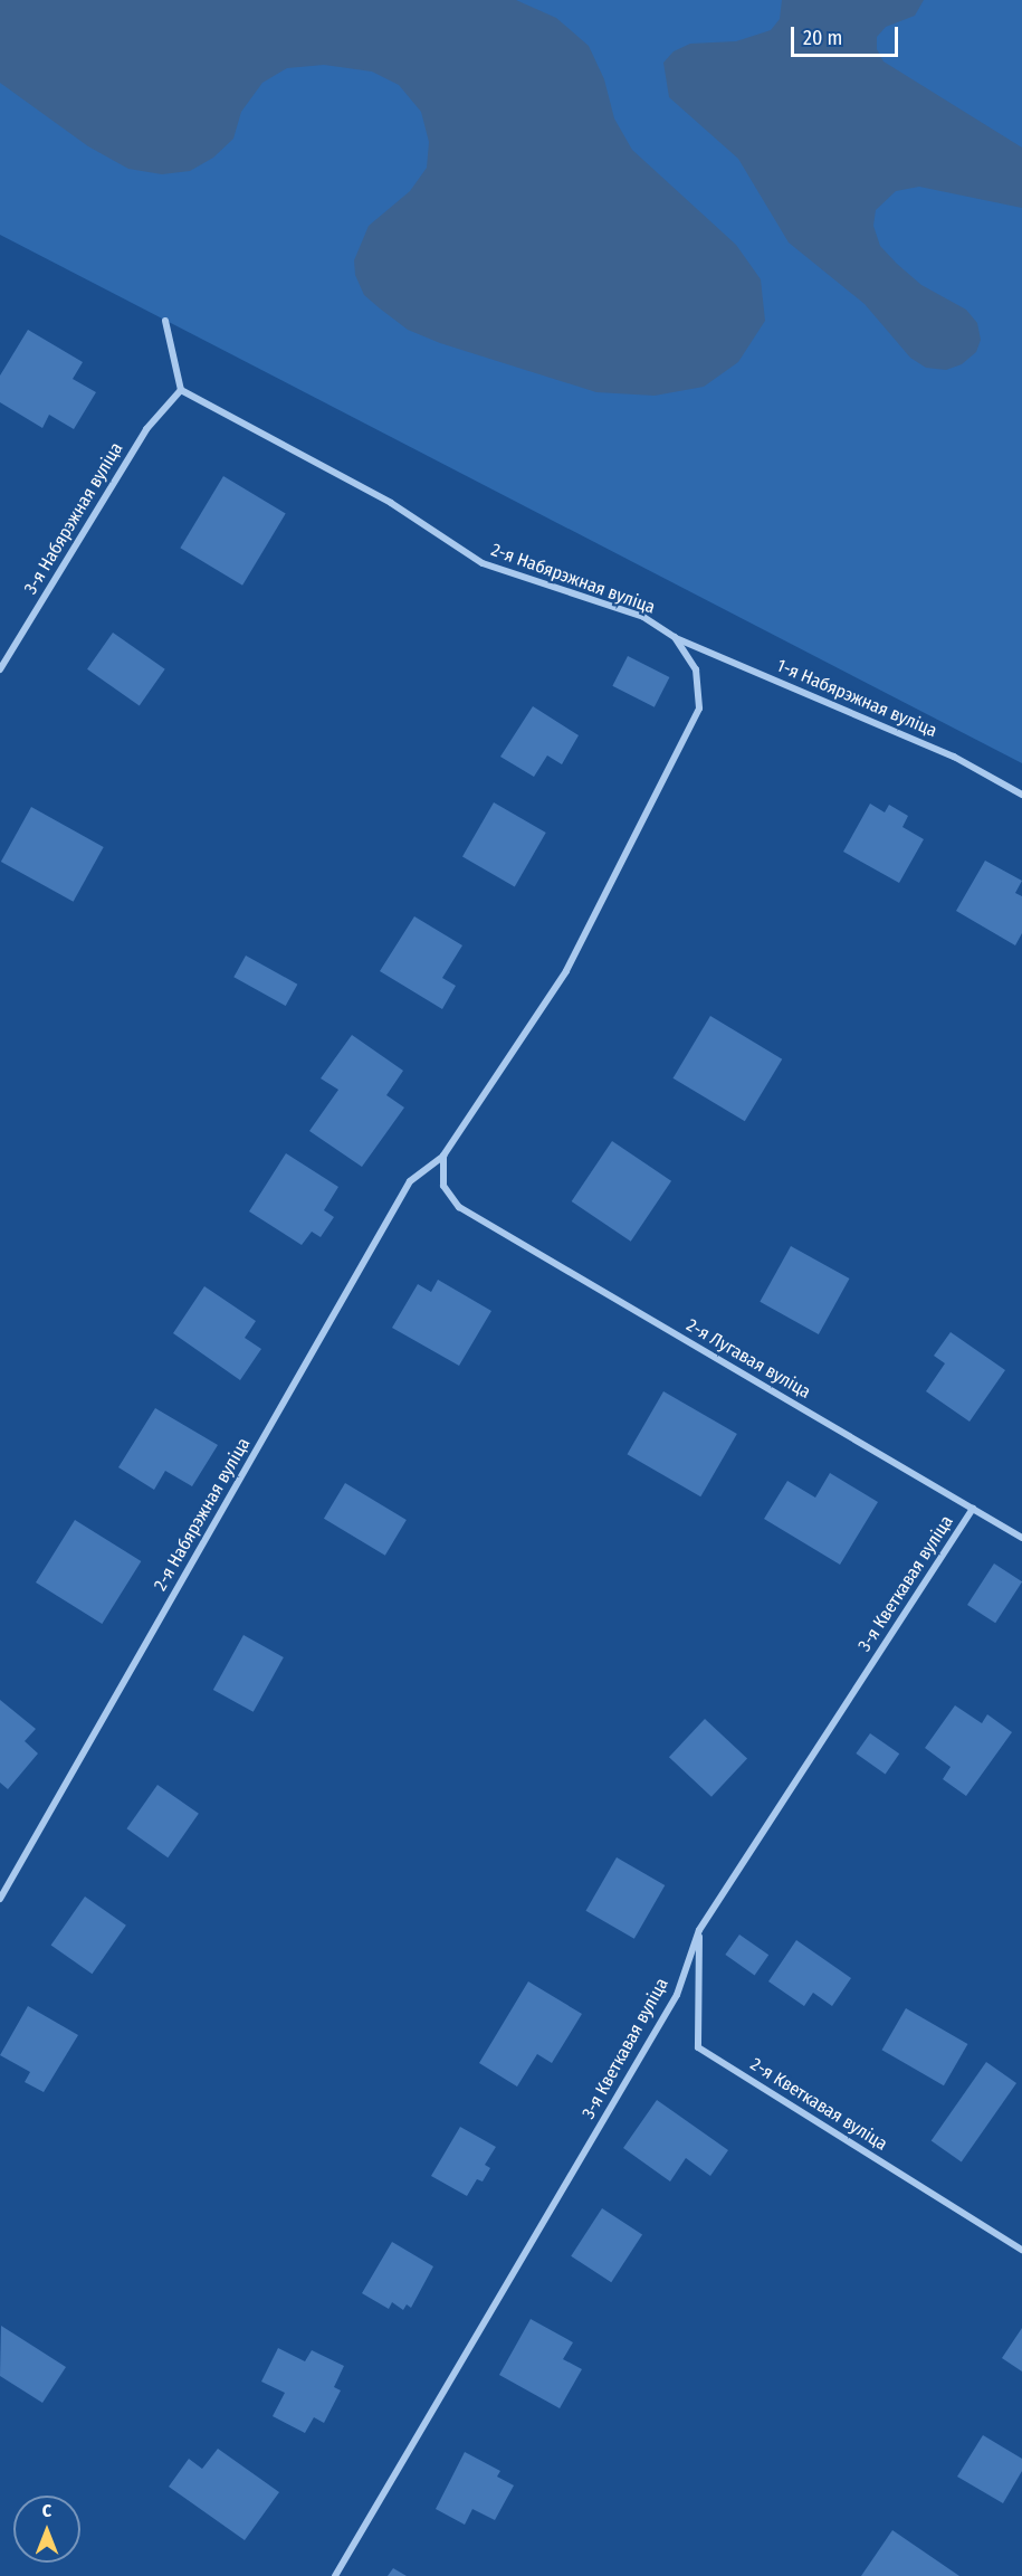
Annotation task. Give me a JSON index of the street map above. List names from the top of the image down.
{
  "streets": {
    "street": [
      "3-я Набярэжная вуліца",
      "2-я Набярэжная вуліца",
      "1-я Набярэжная вуліца",
      "2-я Лугавая вуліца",
      "3-я Кветкавая вуліца",
      "2-я Кветкавая вуліца"
    ]
  },
  "crossings": [
    ["3-я Набярэжная вуліца", "2-я Набярэжная вуліца"],
    ["2-я Набярэжная вуліца", "1-я Набярэжная вуліца"],
    ["2-я Набярэжная вуліца", "2-я Лугавая вуліца"],
    ["2-я Лугавая вуліца", "3-я Кветкавая вуліца"],
    ["3-я Кветкавая вуліца", "2-я Кветкавая вуліца"]
  ],
  "scale_bar": "20 m",
  "north": "top"
}
